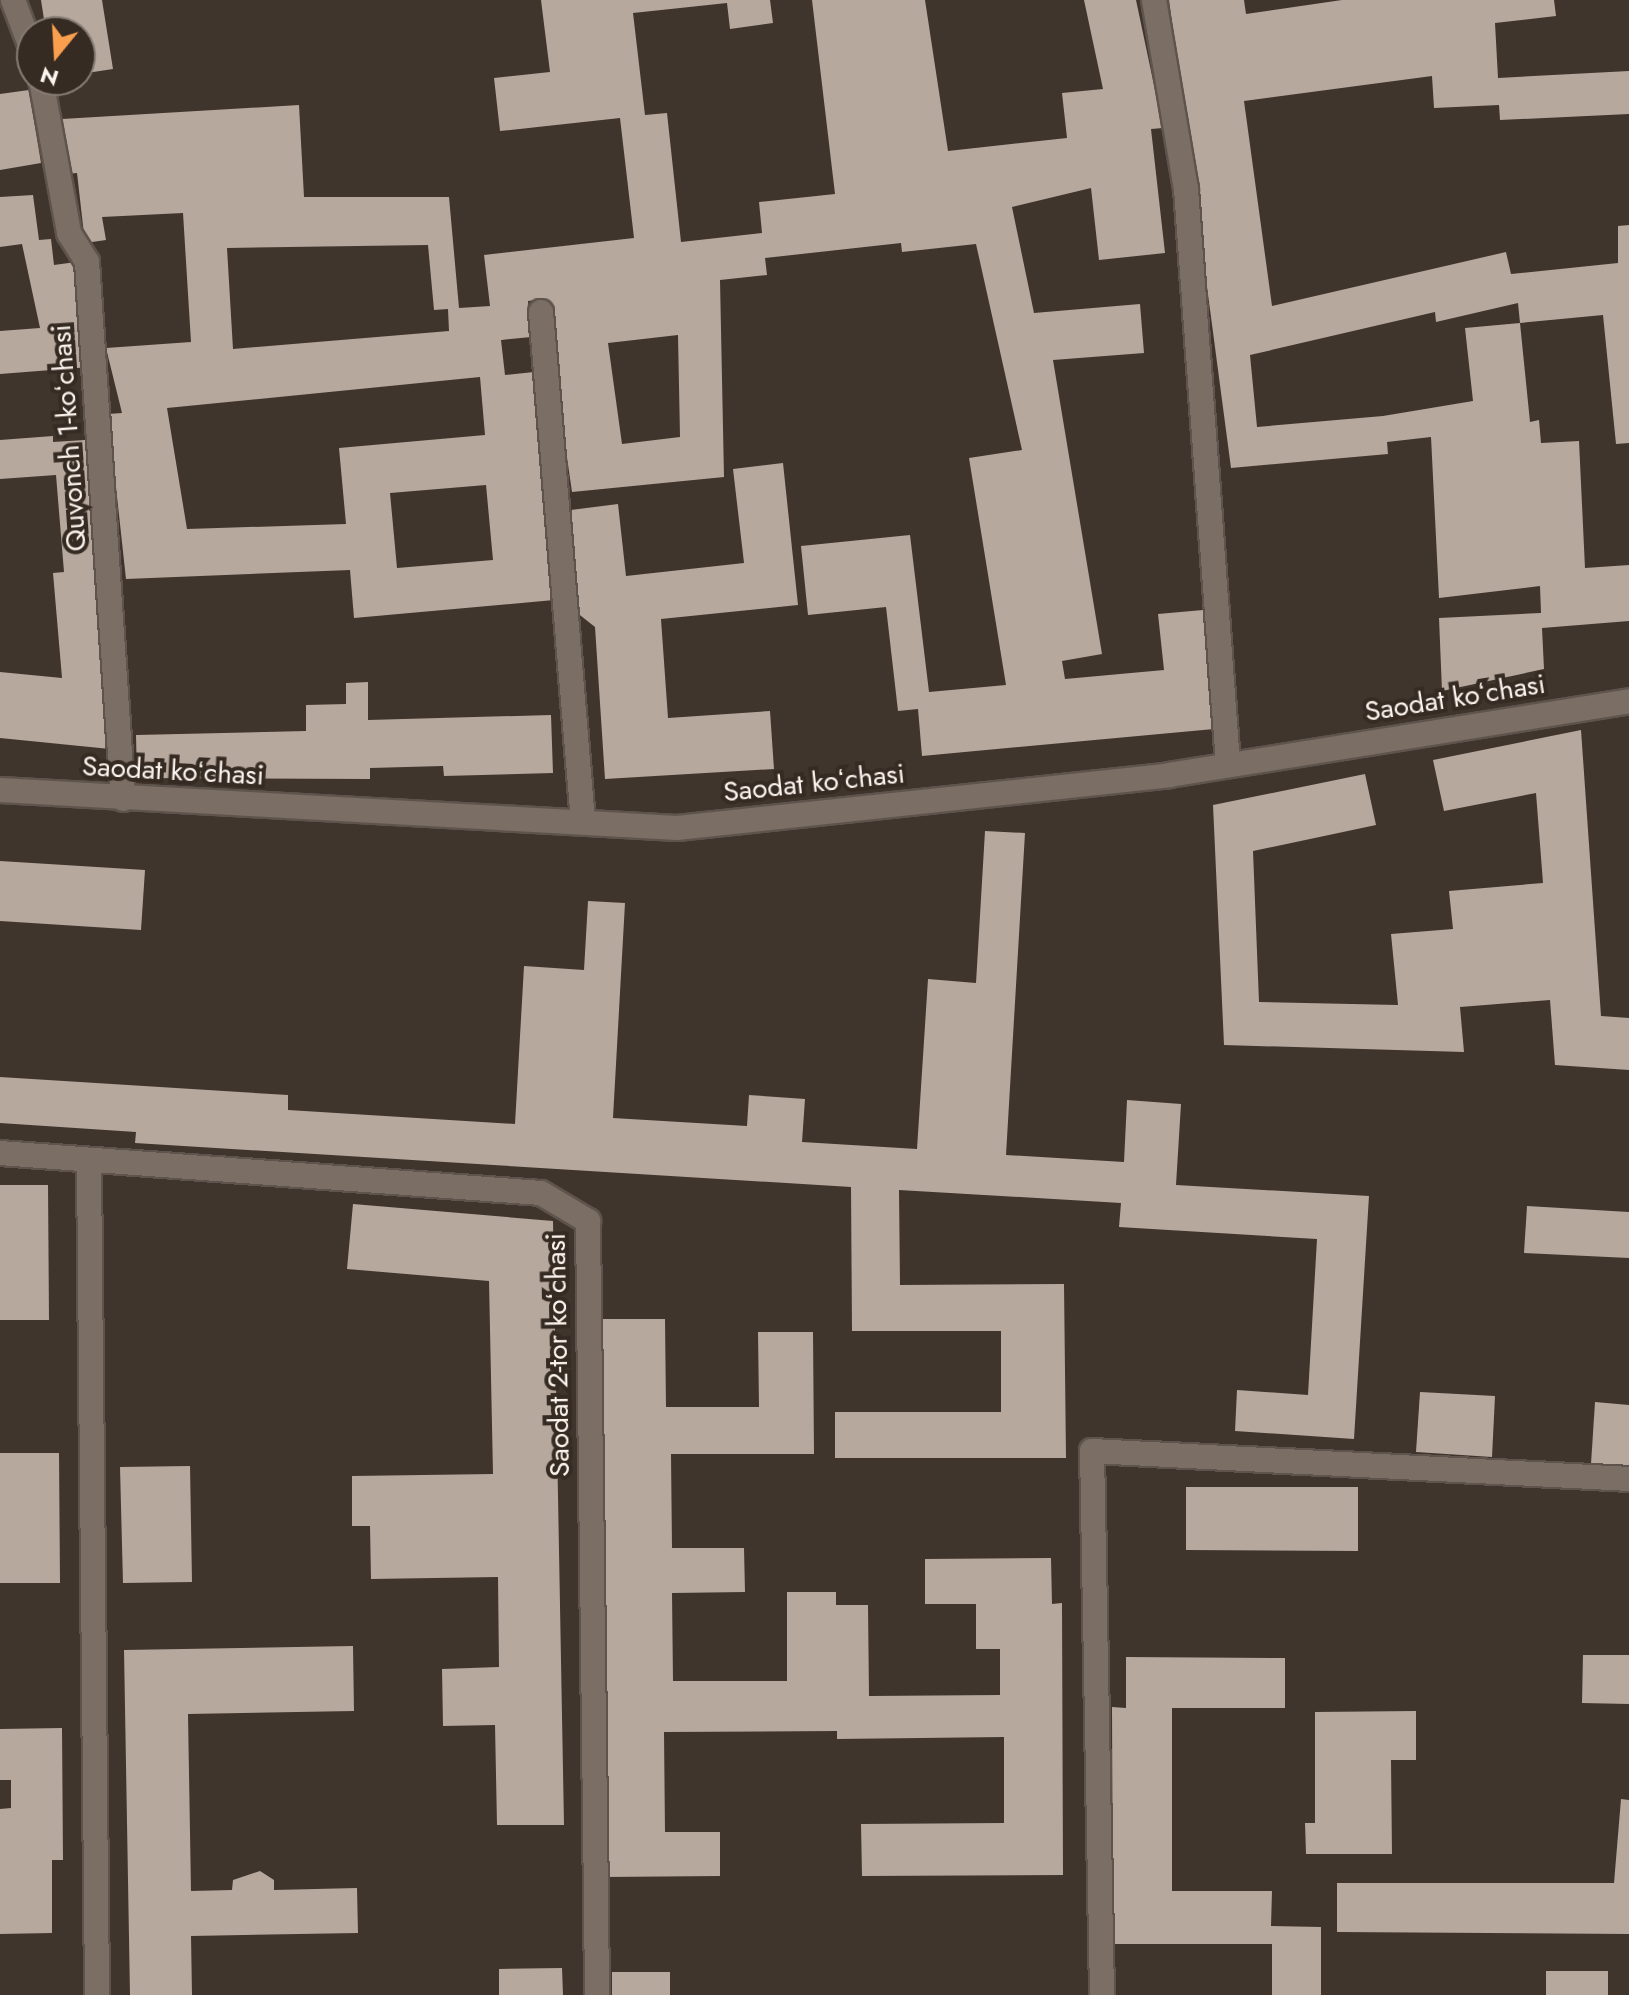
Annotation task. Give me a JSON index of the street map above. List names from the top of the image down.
{
  "streets": {
    "street": ["Quvonch 1-koʻchasi", "Saodat koʻchasi", "Saodat 2-tor koʻchasi"]
  },
  "crossings": [
    ["Quvonch 1-koʻchasi", "Saodat koʻchasi"]
  ],
  "north": "bottom"
}
